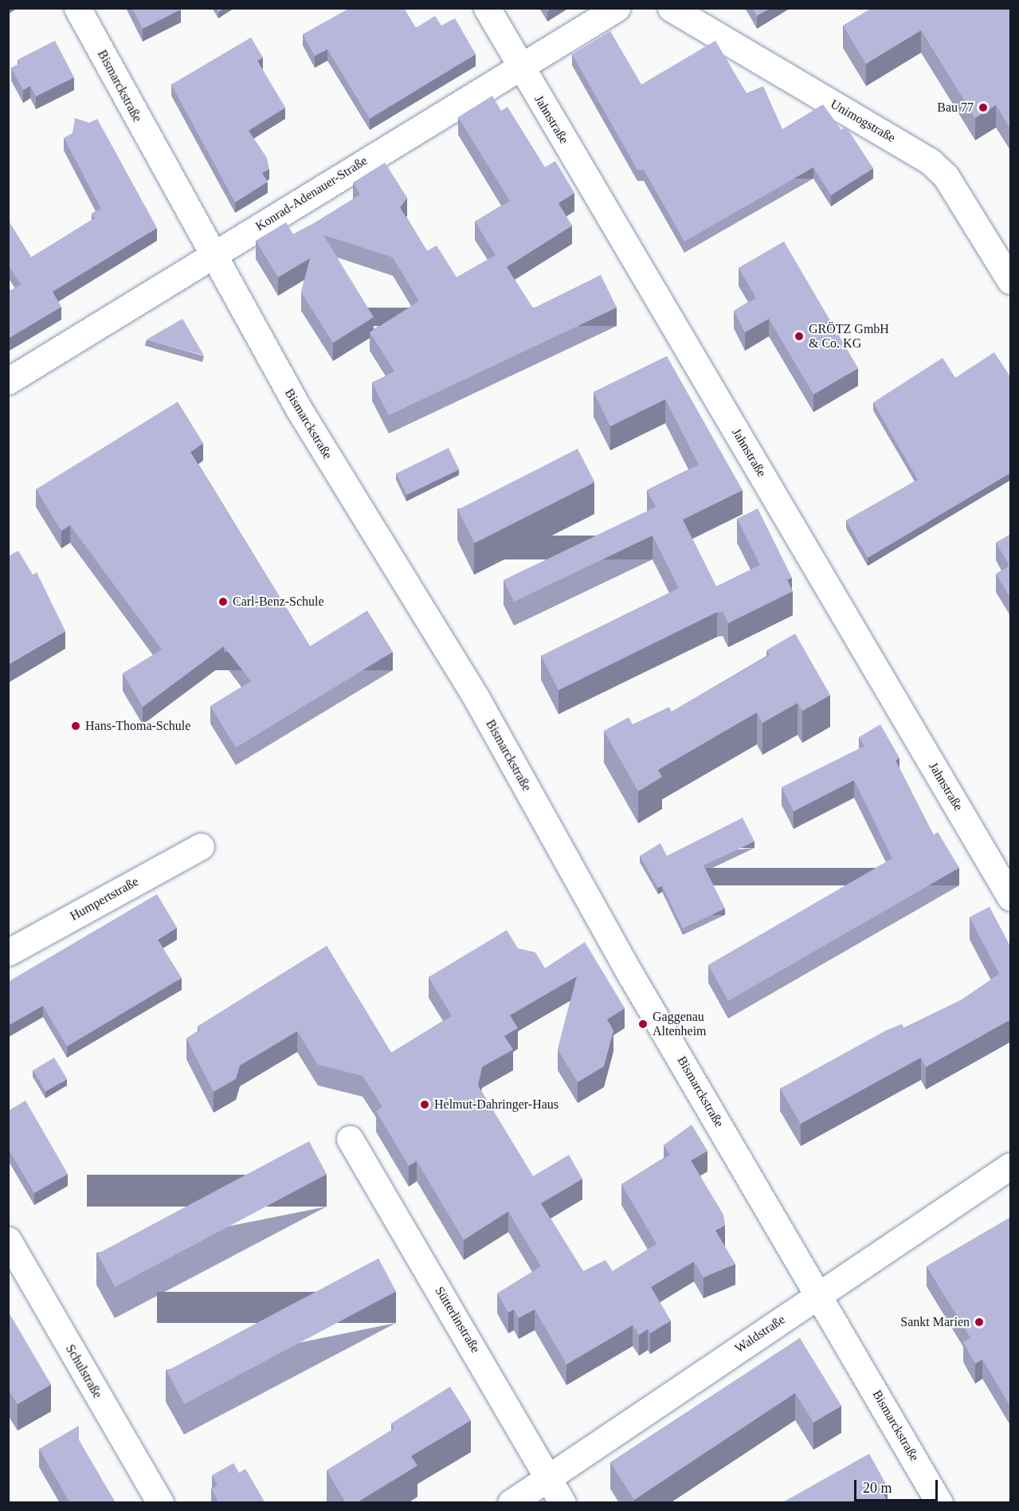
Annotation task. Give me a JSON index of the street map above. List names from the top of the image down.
{
  "streets": {
    "street": [
      "Bismarckstraße",
      "Jahnstraße",
      "Unimogstraße",
      "Konrad-Adenauer-Straße",
      "Humpertstraße",
      "Sütterlinstraße",
      "Waldstraße",
      "Schulstraße"
    ]
  },
  "crossings": [
    ["Bismarckstraße", "Konrad-Adenauer-Straße"],
    ["Bismarckstraße", "Waldstraße"],
    ["Jahnstraße", "Konrad-Adenauer-Straße"],
    ["Sütterlinstraße", "Waldstraße"]
  ],
  "places": [
    "Bau 77",
    "GRÖTZ GmbH & Co. KG",
    "Carl-Benz-Schule",
    "Hans-Thoma-Schule",
    "Gaggenau Altenheim",
    "Helmut-Dahringer-Haus",
    "Sankt Marien"
  ],
  "scale_bar": "20 m"
}
